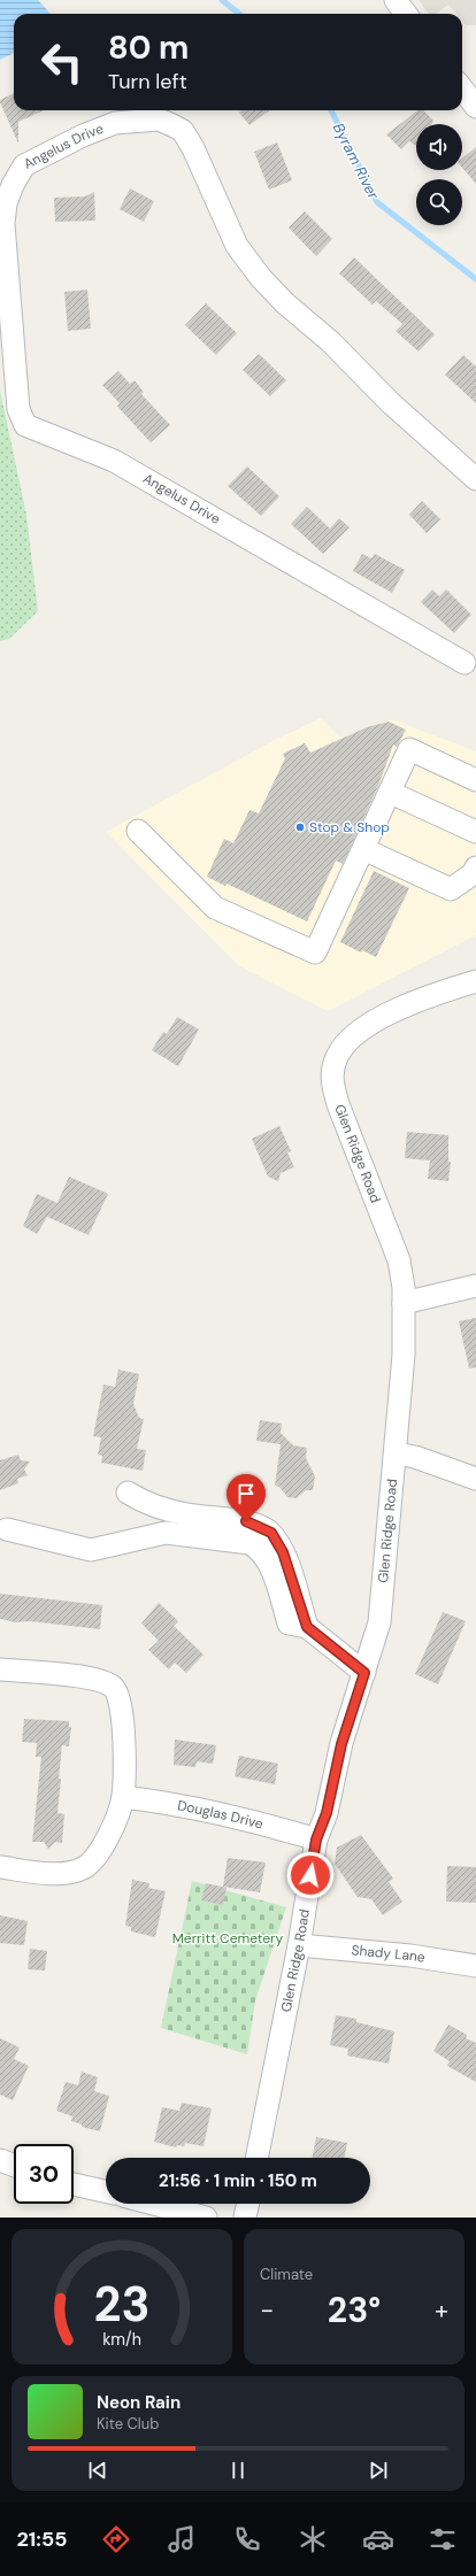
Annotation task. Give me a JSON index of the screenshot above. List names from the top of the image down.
{
  "streets": {
    "street": [
      "Angelus Drive",
      "Glen Ridge Road",
      "Douglas Drive",
      "Shady Lane"
    ]
  },
  "crossings": [
    ["Glen Ridge Road", "Douglas Drive"],
    ["Glen Ridge Road", "Shady Lane"]
  ],
  "water": ["Byram River"],
  "parks": ["Merritt Cemetery"],
  "places": ["Stop & Shop"],
  "page": {
    "turn": ["80 m", "Turn left"],
    "limit": "30",
    "trip": "21:56 · 1 min · 150 m",
    "tile": "Climate",
    "heat": ["−", "23°", "+"],
    "song": ["Neon Rain", "Kite Club"],
    "tabs": "21:55",
    "gauge": ["23", "km/h"]
  }
}
